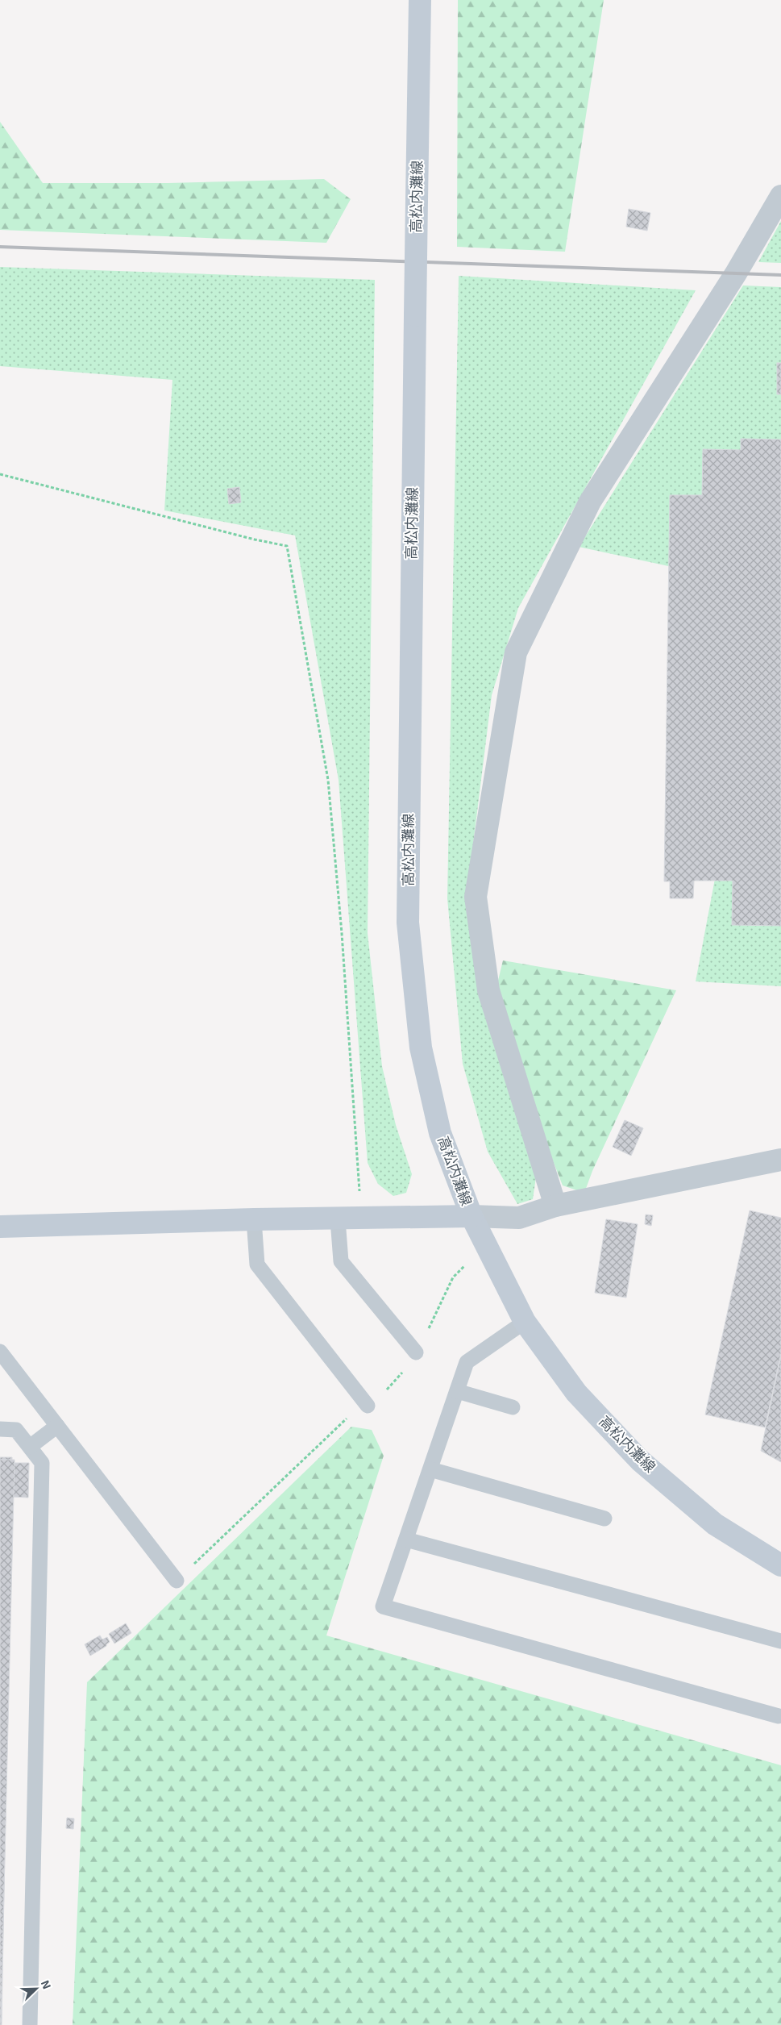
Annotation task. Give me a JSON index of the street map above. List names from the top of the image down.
{
  "streets": {
    "main road": ["高松内灘線"]
  },
  "north": "top right"
}
